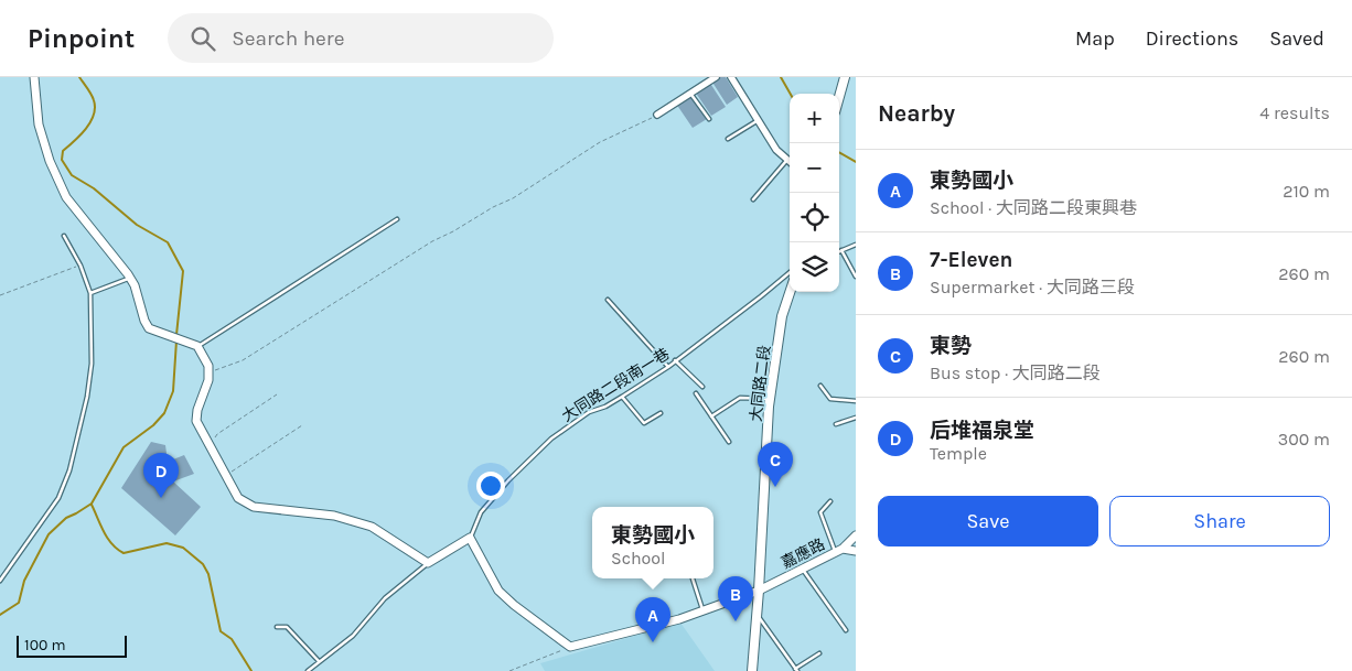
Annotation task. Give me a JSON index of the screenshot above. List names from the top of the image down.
{
  "streets": {
    "main road": ["大同路二段"],
    "street": ["嘉應路"],
    "lane": ["大同路二段南一巷"]
  },
  "crossings": [
    ["大同路二段", "嘉應路"]
  ],
  "scale_bar": "100 m",
  "page": {
    "header": "Pinpoint",
    "search": "Search here",
    "nav": ["Map", "Directions", "Saved"],
    "heading": ["Nearby", "4 results"],
    "map_buttons": ["+", "−"],
    "list": [
      {
        "mark": "A",
        "name": "東勢國小",
        "note": "School · 大同路二段東興巷",
        "value": "210 m"
      },
      {
        "mark": "B",
        "name": "7-Eleven",
        "note": "Supermarket · 大同路三段",
        "value": "260 m"
      },
      {
        "mark": "C",
        "name": "東勢",
        "note": "Bus stop · 大同路二段",
        "value": "260 m"
      },
      {
        "mark": "D",
        "name": "后堆福泉堂",
        "note": "Temple",
        "value": "300 m"
      }
    ],
    "pins": [
      "C",
      "D",
      "B",
      "A"
    ],
    "buttons": ["Save", "Share"],
    "popup": ["東勢國小", "School"],
    "scale": "100 m"
  }
}
